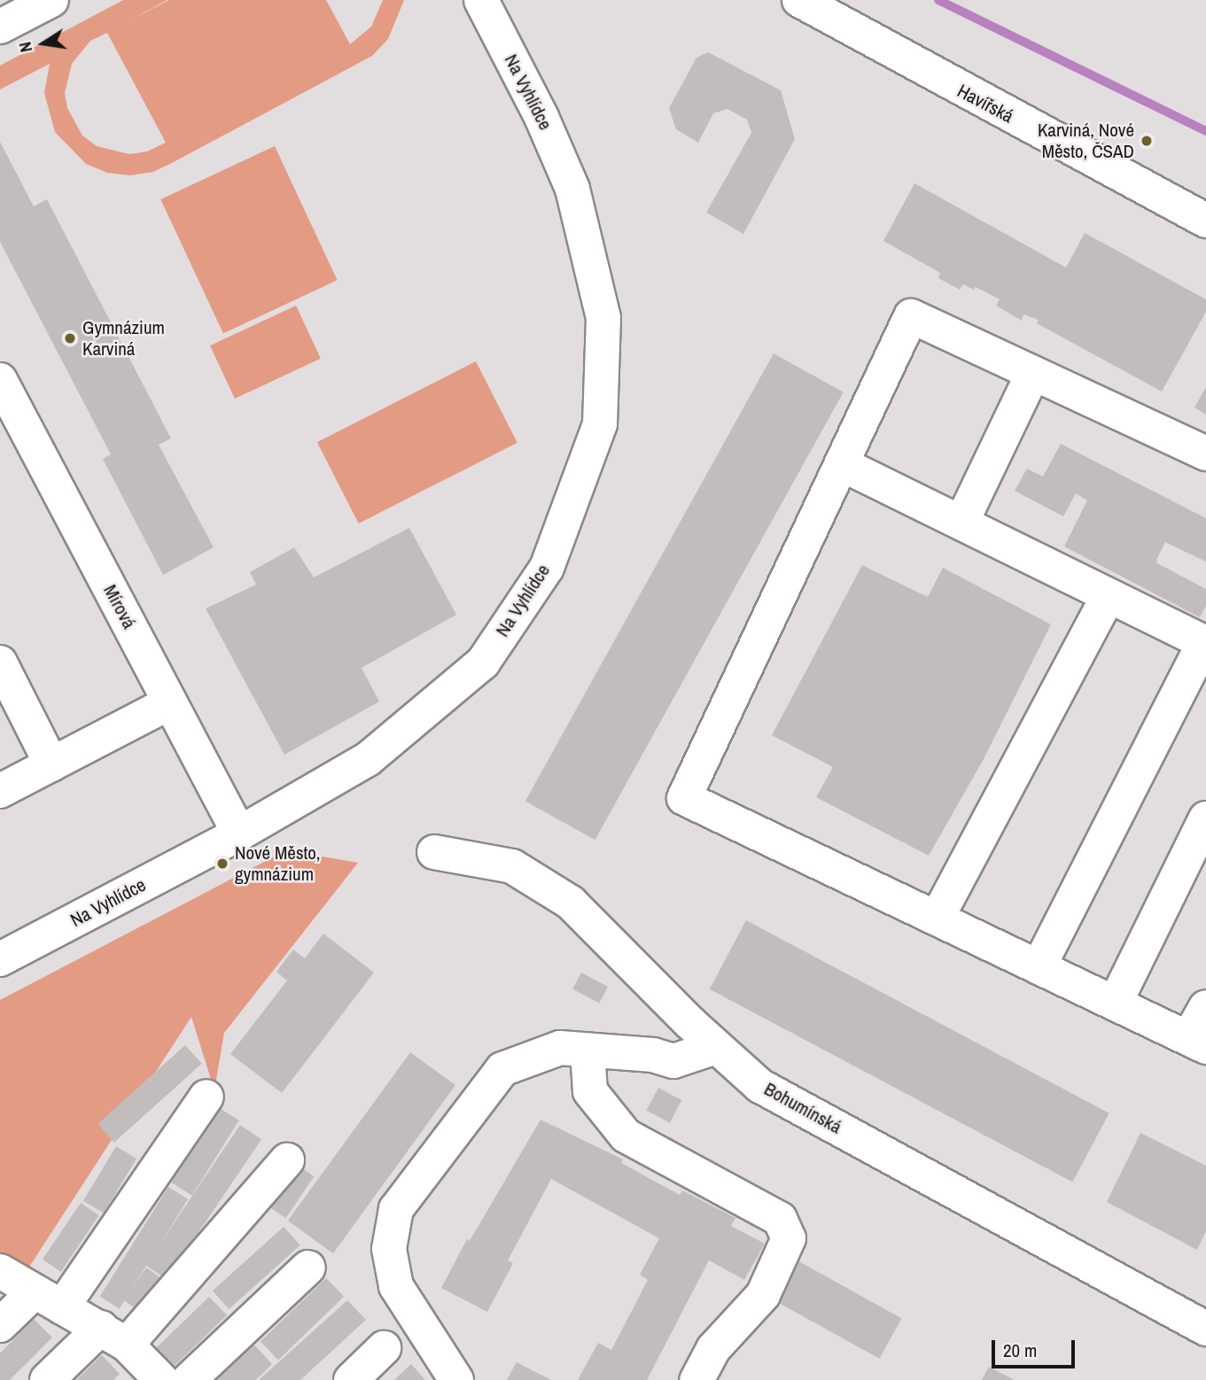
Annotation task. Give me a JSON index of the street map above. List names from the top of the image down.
{
  "streets": {
    "street": [
      "Na Vyhlídce",
      "Havířská",
      "Mírová",
      "Bohumínská"
    ]
  },
  "crossings": [
    ["Na Vyhlídce", "Mírová"]
  ],
  "places": ["Karviná, Nové Město, ČSAD", "Gymnázium Karviná", "Nové Město, gymnázium"],
  "scale_bar": "20 m",
  "north": "left"
}
